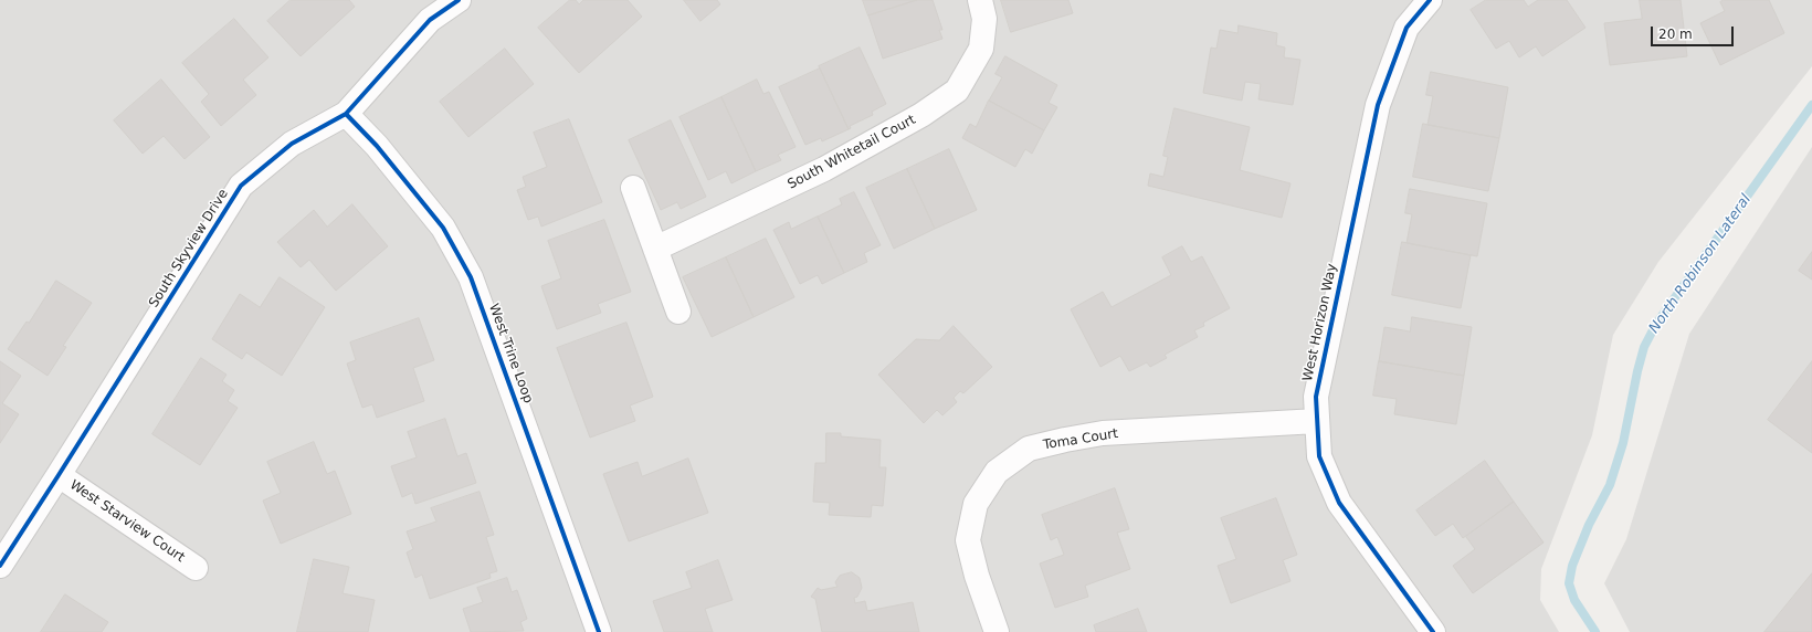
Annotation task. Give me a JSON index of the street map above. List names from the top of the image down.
{
  "streets": {
    "street": [
      "South Whitetail Court",
      "South Skyview Drive",
      "West Horizon Way",
      "West Trine Loop",
      "Toma Court",
      "West Starview Court"
    ]
  },
  "crossings": [
    ["South Skyview Drive", "West Trine Loop"],
    ["South Skyview Drive", "West Starview Court"],
    ["West Horizon Way", "Toma Court"]
  ],
  "water": ["North Robinson Lateral"],
  "scale_bar": "20 m"
}
